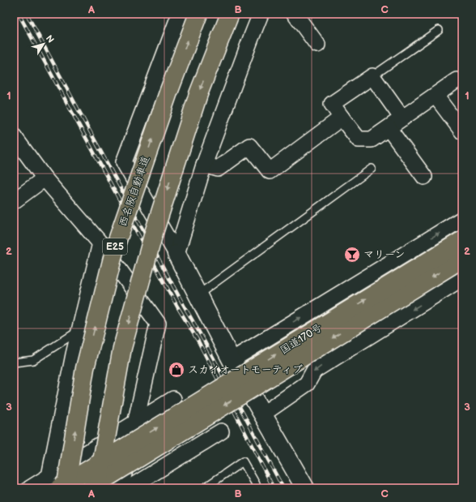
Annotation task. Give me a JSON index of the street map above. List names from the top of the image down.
{
  "streets": {
    "highway": ["西名阪自動車道", "E25", "国道170号"]
  },
  "places": {
    "bar": ["マリーン"],
    "shop": ["スカイオートモーティブ"]
  },
  "north": "top right",
  "grid": {
    "columns": ["A", "B", "C"],
    "rows": ["1", "2", "3"]
  }
}
